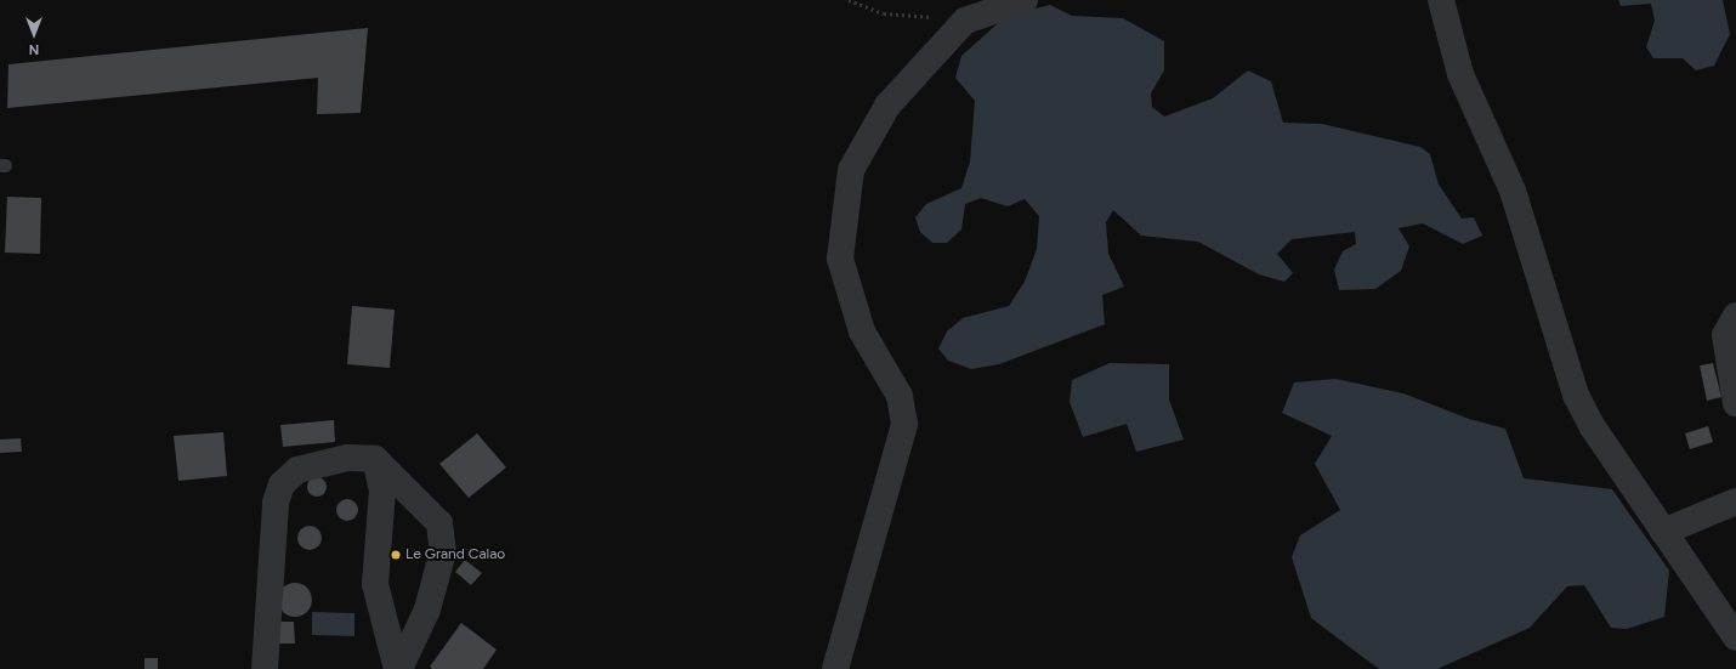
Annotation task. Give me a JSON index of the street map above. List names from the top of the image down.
{
  "places": ["Le Grand Calao"],
  "north": "bottom"
}
